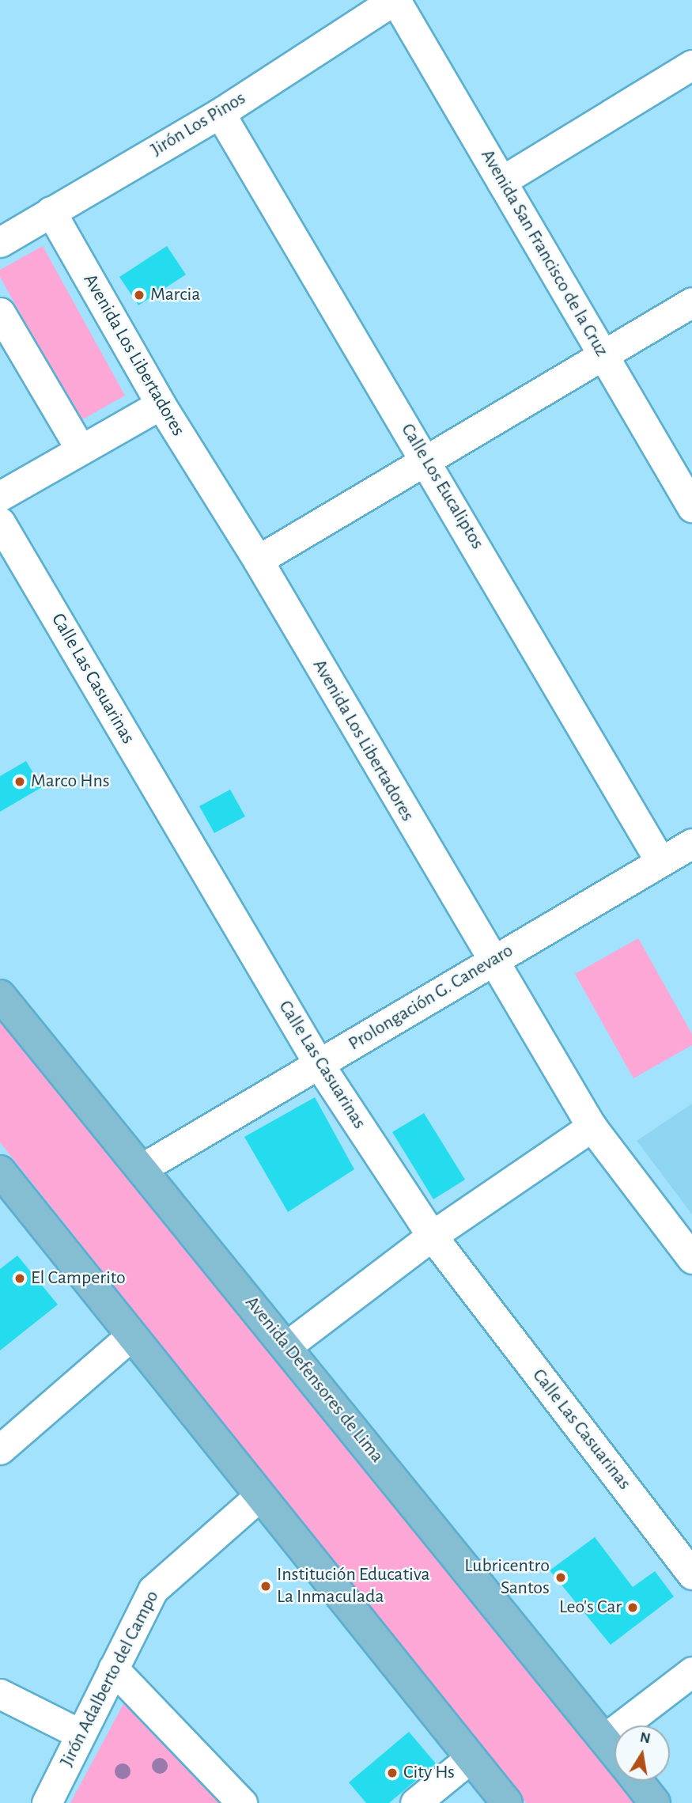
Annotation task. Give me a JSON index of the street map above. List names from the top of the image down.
{
  "streets": {
    "main road": ["Avenida Defensores de Lima"],
    "street": [
      "Jirón Los Pinos",
      "Avenida San Francisco de la Cruz",
      "Avenida Los Libertadores",
      "Calle Los Eucaliptos",
      "Calle Las Casuarinas",
      "Prolongación G. Canevaro",
      "Jirón Adalberto del Campo"
    ]
  },
  "crossings": [
    ["Jirón Los Pinos", "Avenida San Francisco de la Cruz"],
    ["Jirón Los Pinos", "Avenida Los Libertadores"],
    ["Jirón Los Pinos", "Calle Los Eucaliptos"],
    ["Avenida Los Libertadores", "Prolongación G. Canevaro"],
    ["Calle Los Eucaliptos", "Prolongación G. Canevaro"],
    ["Calle Las Casuarinas", "Prolongación G. Canevaro"],
    ["Prolongación G. Canevaro", "Avenida Defensores de Lima"]
  ],
  "places": [
    "Marcia",
    "Marco Hns",
    "El Camperito",
    "Lubricentro Santos",
    "Institución Educativa La Inmaculada",
    "Leo's Car",
    "City Hs"
  ],
  "north": "top"
}
